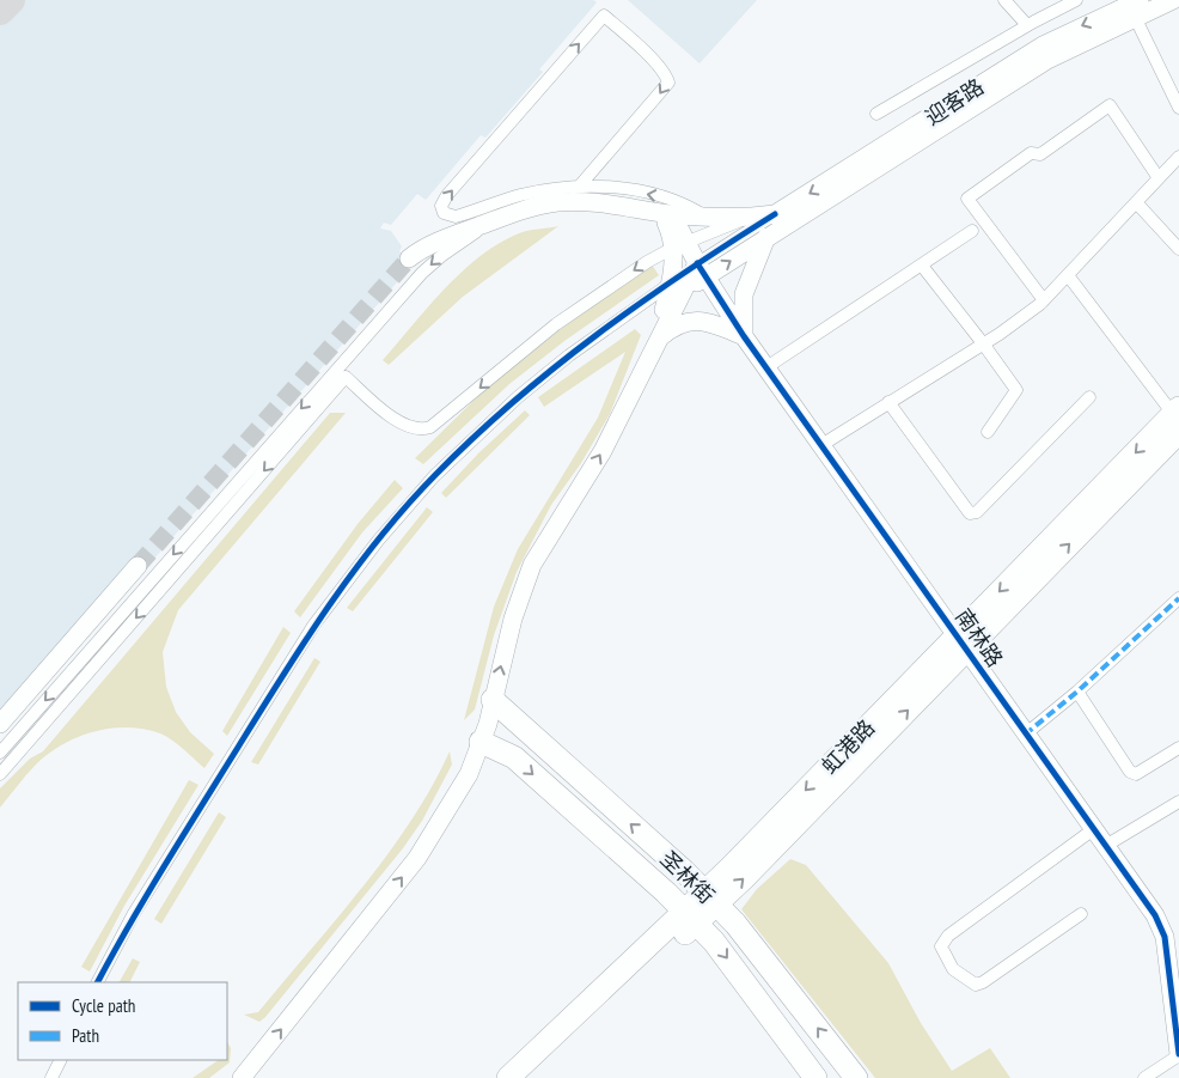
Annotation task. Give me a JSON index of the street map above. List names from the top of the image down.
{
  "streets": {
    "highway": ["虹港路", "圣林街"],
    "main road": ["迎客路", "南林路"]
  },
  "crossings": [
    ["迎客路", "南林路"],
    ["南林路", "虹港路"],
    ["虹港路", "圣林街"]
  ],
  "legend": ["Cycle path", "Path"]
}
